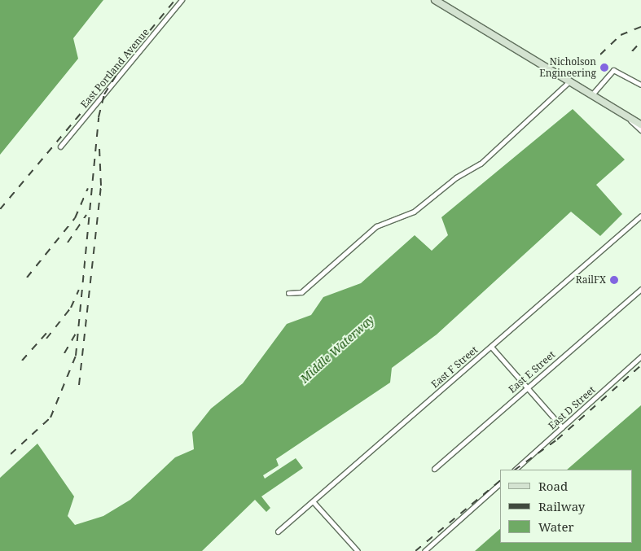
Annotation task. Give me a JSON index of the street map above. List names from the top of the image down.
{
  "streets": {
    "street": [
      "East Portland Avenue",
      "East F Street",
      "East E Street",
      "East D Street"
    ]
  },
  "water": ["Middle Waterway"],
  "places": ["Nicholson Engineering", "RailFX"],
  "legend": ["Road", "Railway", "Water"]
}
